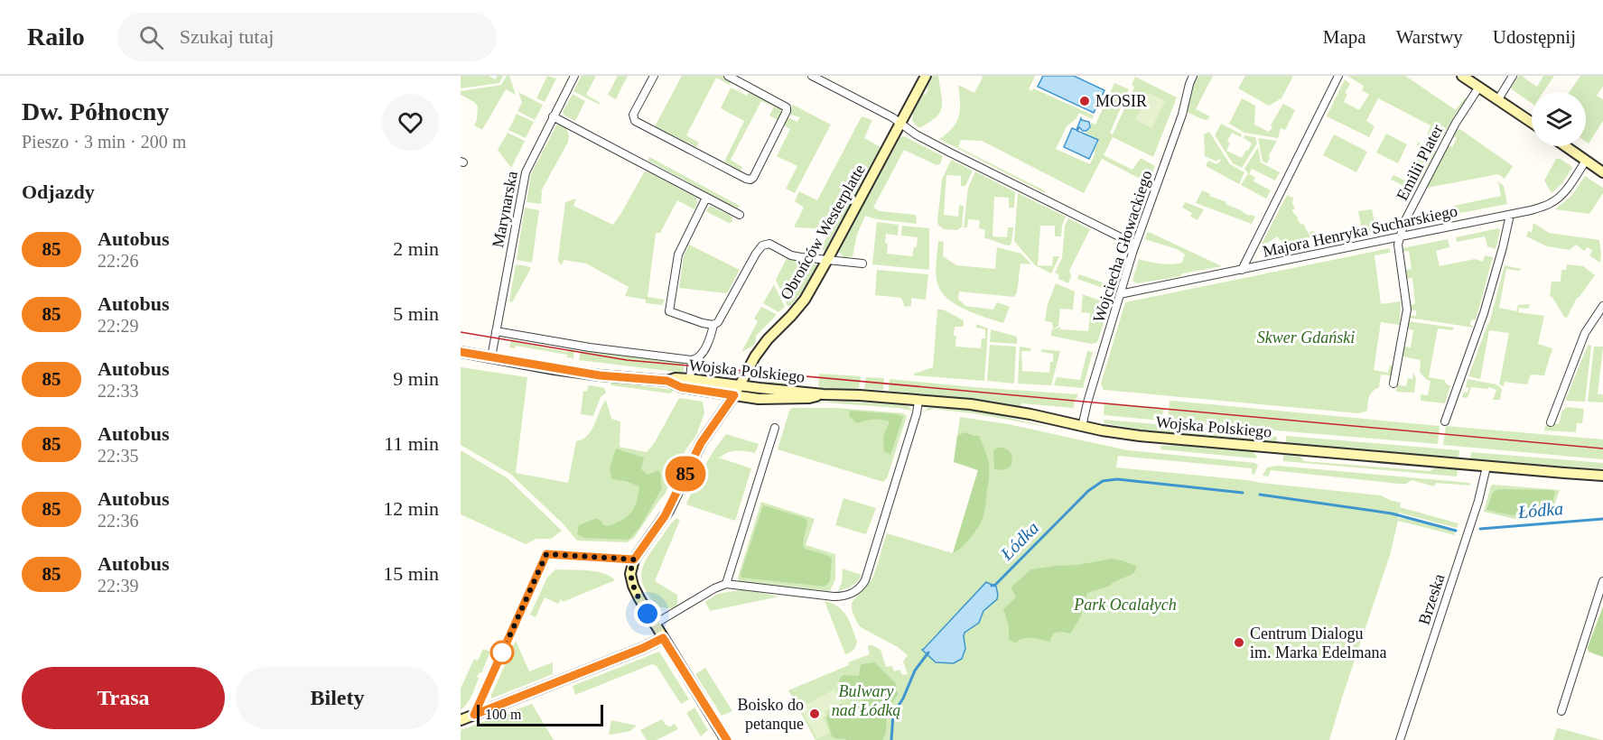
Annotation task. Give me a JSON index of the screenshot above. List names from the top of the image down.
{
  "streets": {
    "main road": ["Obrońców Westerplatte", "Wojska Polskiego"],
    "street": [
      "Emilii Plater",
      "Marynarska",
      "Majora Henryka Sucharskiego",
      "Wojciecha Głowackiego",
      "Brzeska"
    ]
  },
  "crossings": [
    ["Emilii Plater", "Majora Henryka Sucharskiego"],
    ["Marynarska", "Wojska Polskiego"],
    ["Majora Henryka Sucharskiego", "Wojciecha Głowackiego"],
    ["Obrońców Westerplatte", "Wojska Polskiego"],
    ["Wojciecha Głowackiego", "Wojska Polskiego"],
    ["Wojska Polskiego", "Brzeska"]
  ],
  "water": ["Łódka"],
  "parks": ["Skwer Gdański", "Park Ocalałych", "Bulwary nad Łódką"],
  "places": ["MOSIR", "Centrum Dialogu im. Marka Edelmana", "Boisko do petanque"],
  "lines": ["bus line 85"],
  "scale_bar": "100 m",
  "page": {
    "header": "Railo",
    "search": "Szukaj tutaj",
    "nav": ["Mapa", "Warstwy", "Udostępnij"],
    "heading": [
      ["Dw. Północny", "Pieszo · 3 min · 200 m"],
      "Odjazdy"
    ],
    "on_map": "85",
    "list": [
      {
        "mark": "85",
        "name": "Autobus",
        "note": "22:26",
        "value": "2 min"
      },
      {
        "mark": "85",
        "name": "Autobus",
        "note": "22:29",
        "value": "5 min"
      },
      {
        "mark": "85",
        "name": "Autobus",
        "note": "22:33",
        "value": "9 min"
      },
      {
        "mark": "85",
        "name": "Autobus",
        "note": "22:35",
        "value": "11 min"
      },
      {
        "mark": "85",
        "name": "Autobus",
        "note": "22:36",
        "value": "12 min"
      },
      {
        "mark": "85",
        "name": "Autobus",
        "note": "22:39",
        "value": "15 min"
      }
    ],
    "buttons": ["Trasa", "Bilety"],
    "scale": "100 m"
  }
}
